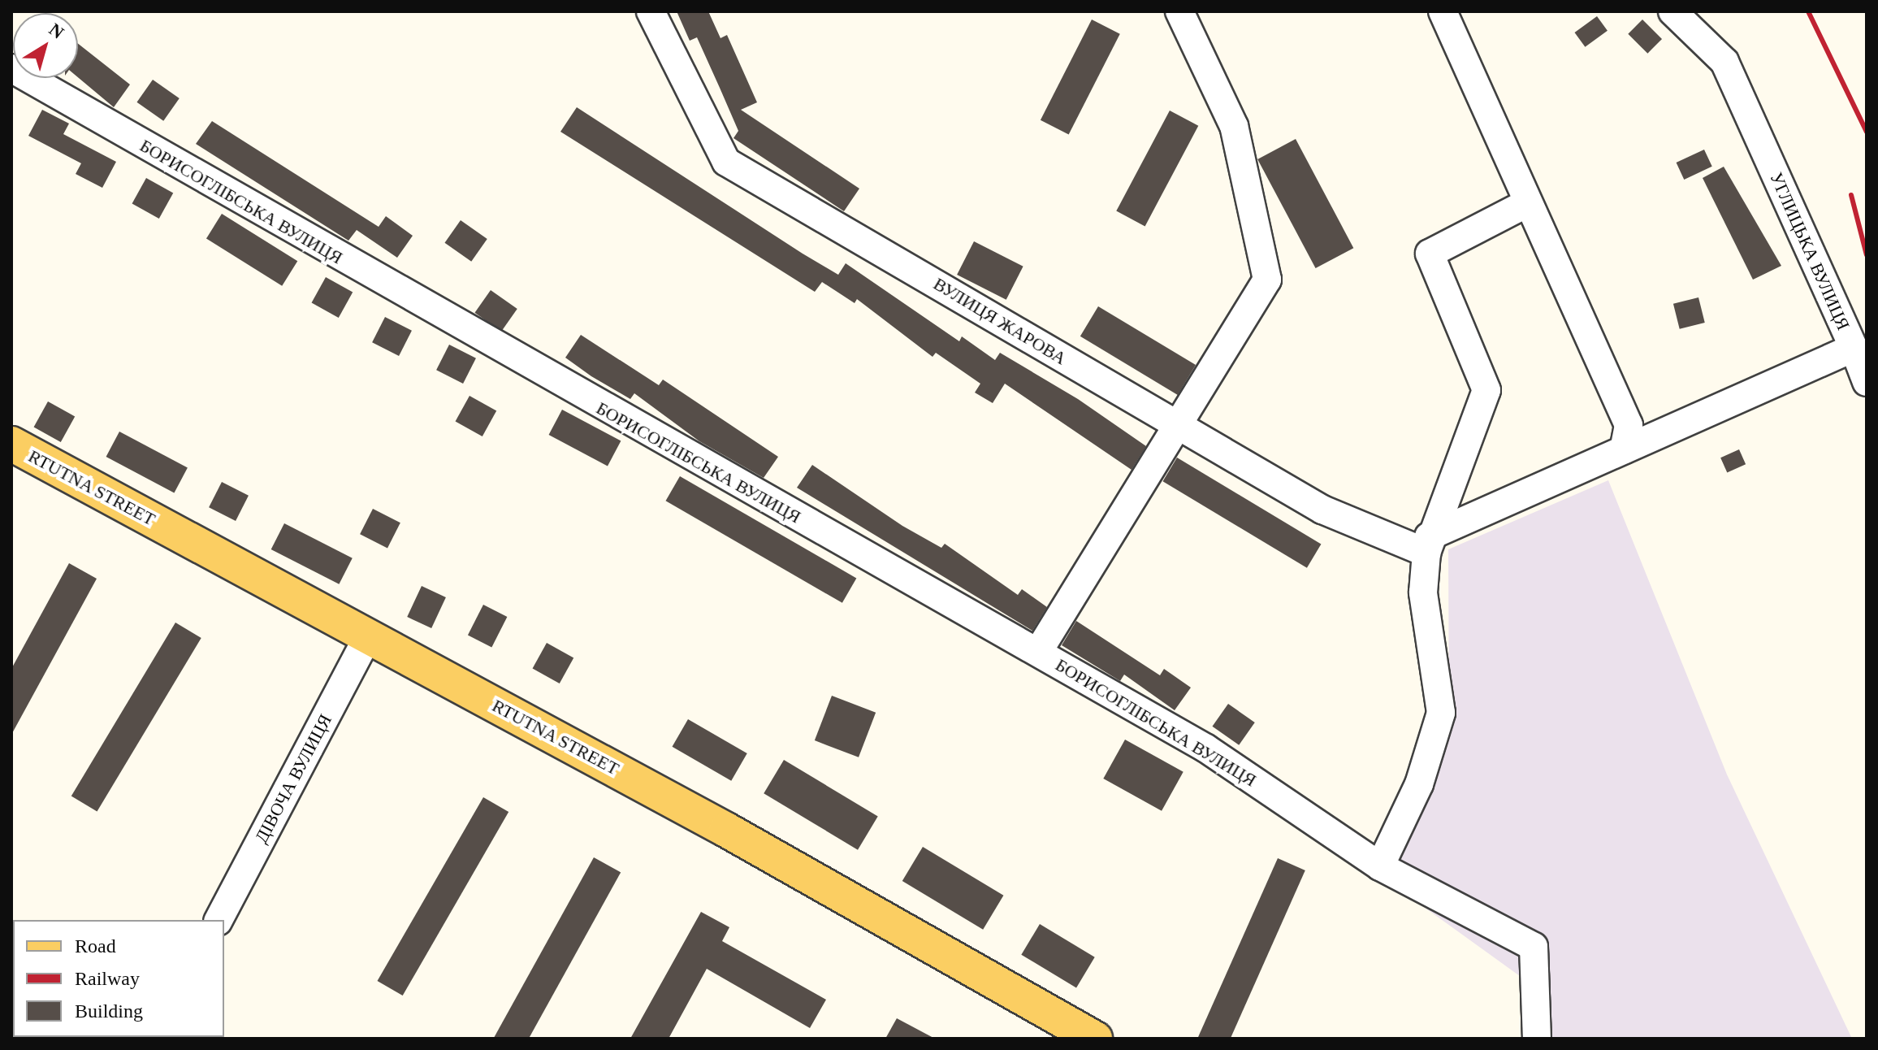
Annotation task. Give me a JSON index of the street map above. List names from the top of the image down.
{
  "streets": {
    "main road": ["RTUTNA STREET"],
    "street": [
      "БОРИСОГЛІБСЬКА ВУЛИЦЯ",
      "УГЛИЦЬКА ВУЛИЦЯ",
      "ВУЛИЦЯ ЖАРОВА",
      "ДІВОЧА ВУЛИЦЯ"
    ]
  },
  "crossings": [
    ["УГЛИЦЬКА ВУЛИЦЯ", "ВУЛИЦЯ ЖАРОВА"],
    ["RTUTNA STREET", "ДІВОЧА ВУЛИЦЯ"]
  ],
  "legend": ["Road", "Railway", "Building"],
  "north": "top right"
}
